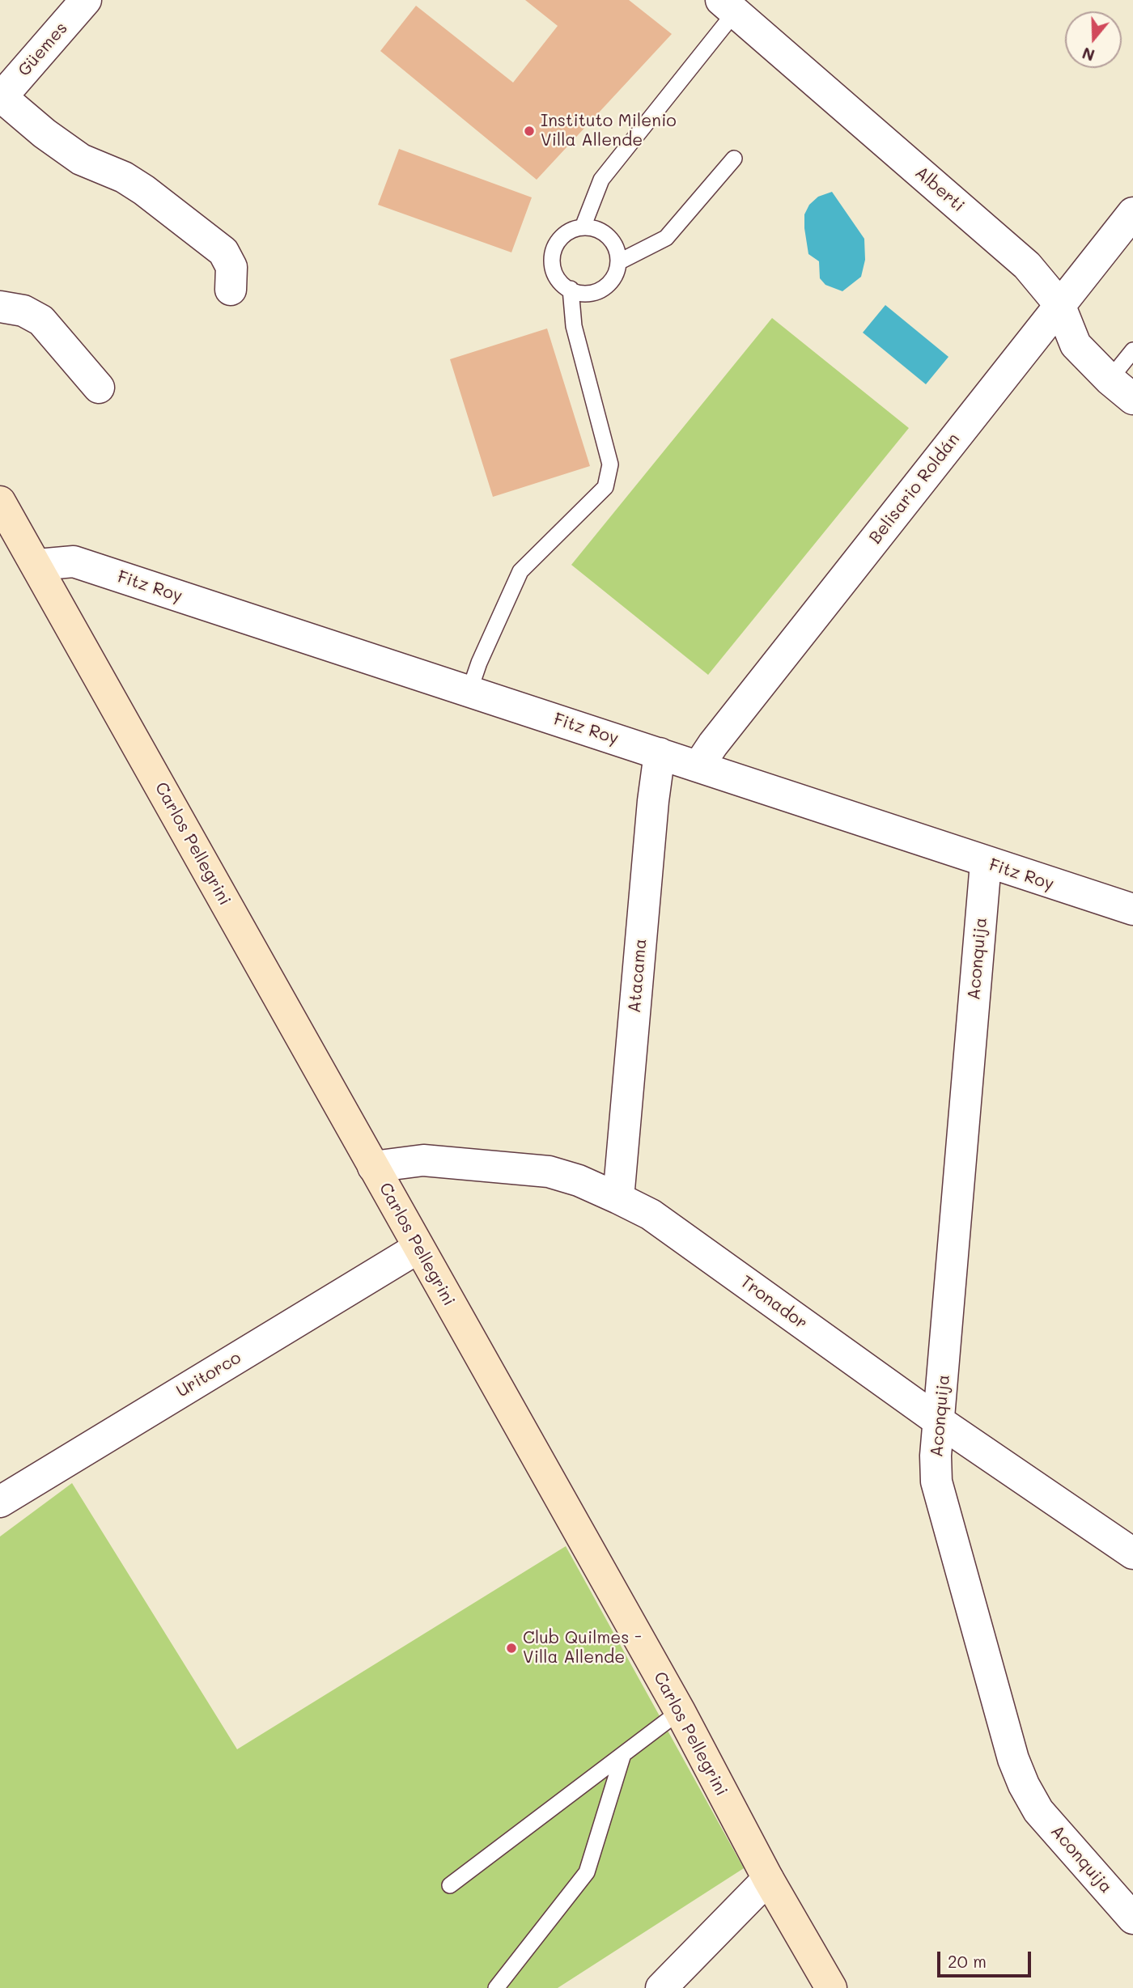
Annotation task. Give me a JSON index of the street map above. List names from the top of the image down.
{
  "streets": {
    "main road": ["Carlos Pellegrini"],
    "street": [
      "Güemes",
      "Alberti",
      "Belisario Roldán",
      "Fitz Roy",
      "Aconquija",
      "Atacama",
      "Tronador",
      "Uritorco"
    ]
  },
  "crossings": [
    ["Alberti", "Belisario Roldán"],
    ["Belisario Roldán", "Fitz Roy"],
    ["Fitz Roy", "Carlos Pellegrini"],
    ["Fitz Roy", "Aconquija"],
    ["Fitz Roy", "Atacama"],
    ["Carlos Pellegrini", "Tronador"],
    ["Carlos Pellegrini", "Uritorco"],
    ["Aconquija", "Tronador"],
    ["Atacama", "Tronador"]
  ],
  "places": ["Instituto Milenio Villa Allende", "Club Quilmes - Villa Allende"],
  "scale_bar": "20 m",
  "north": "bottom"
}
